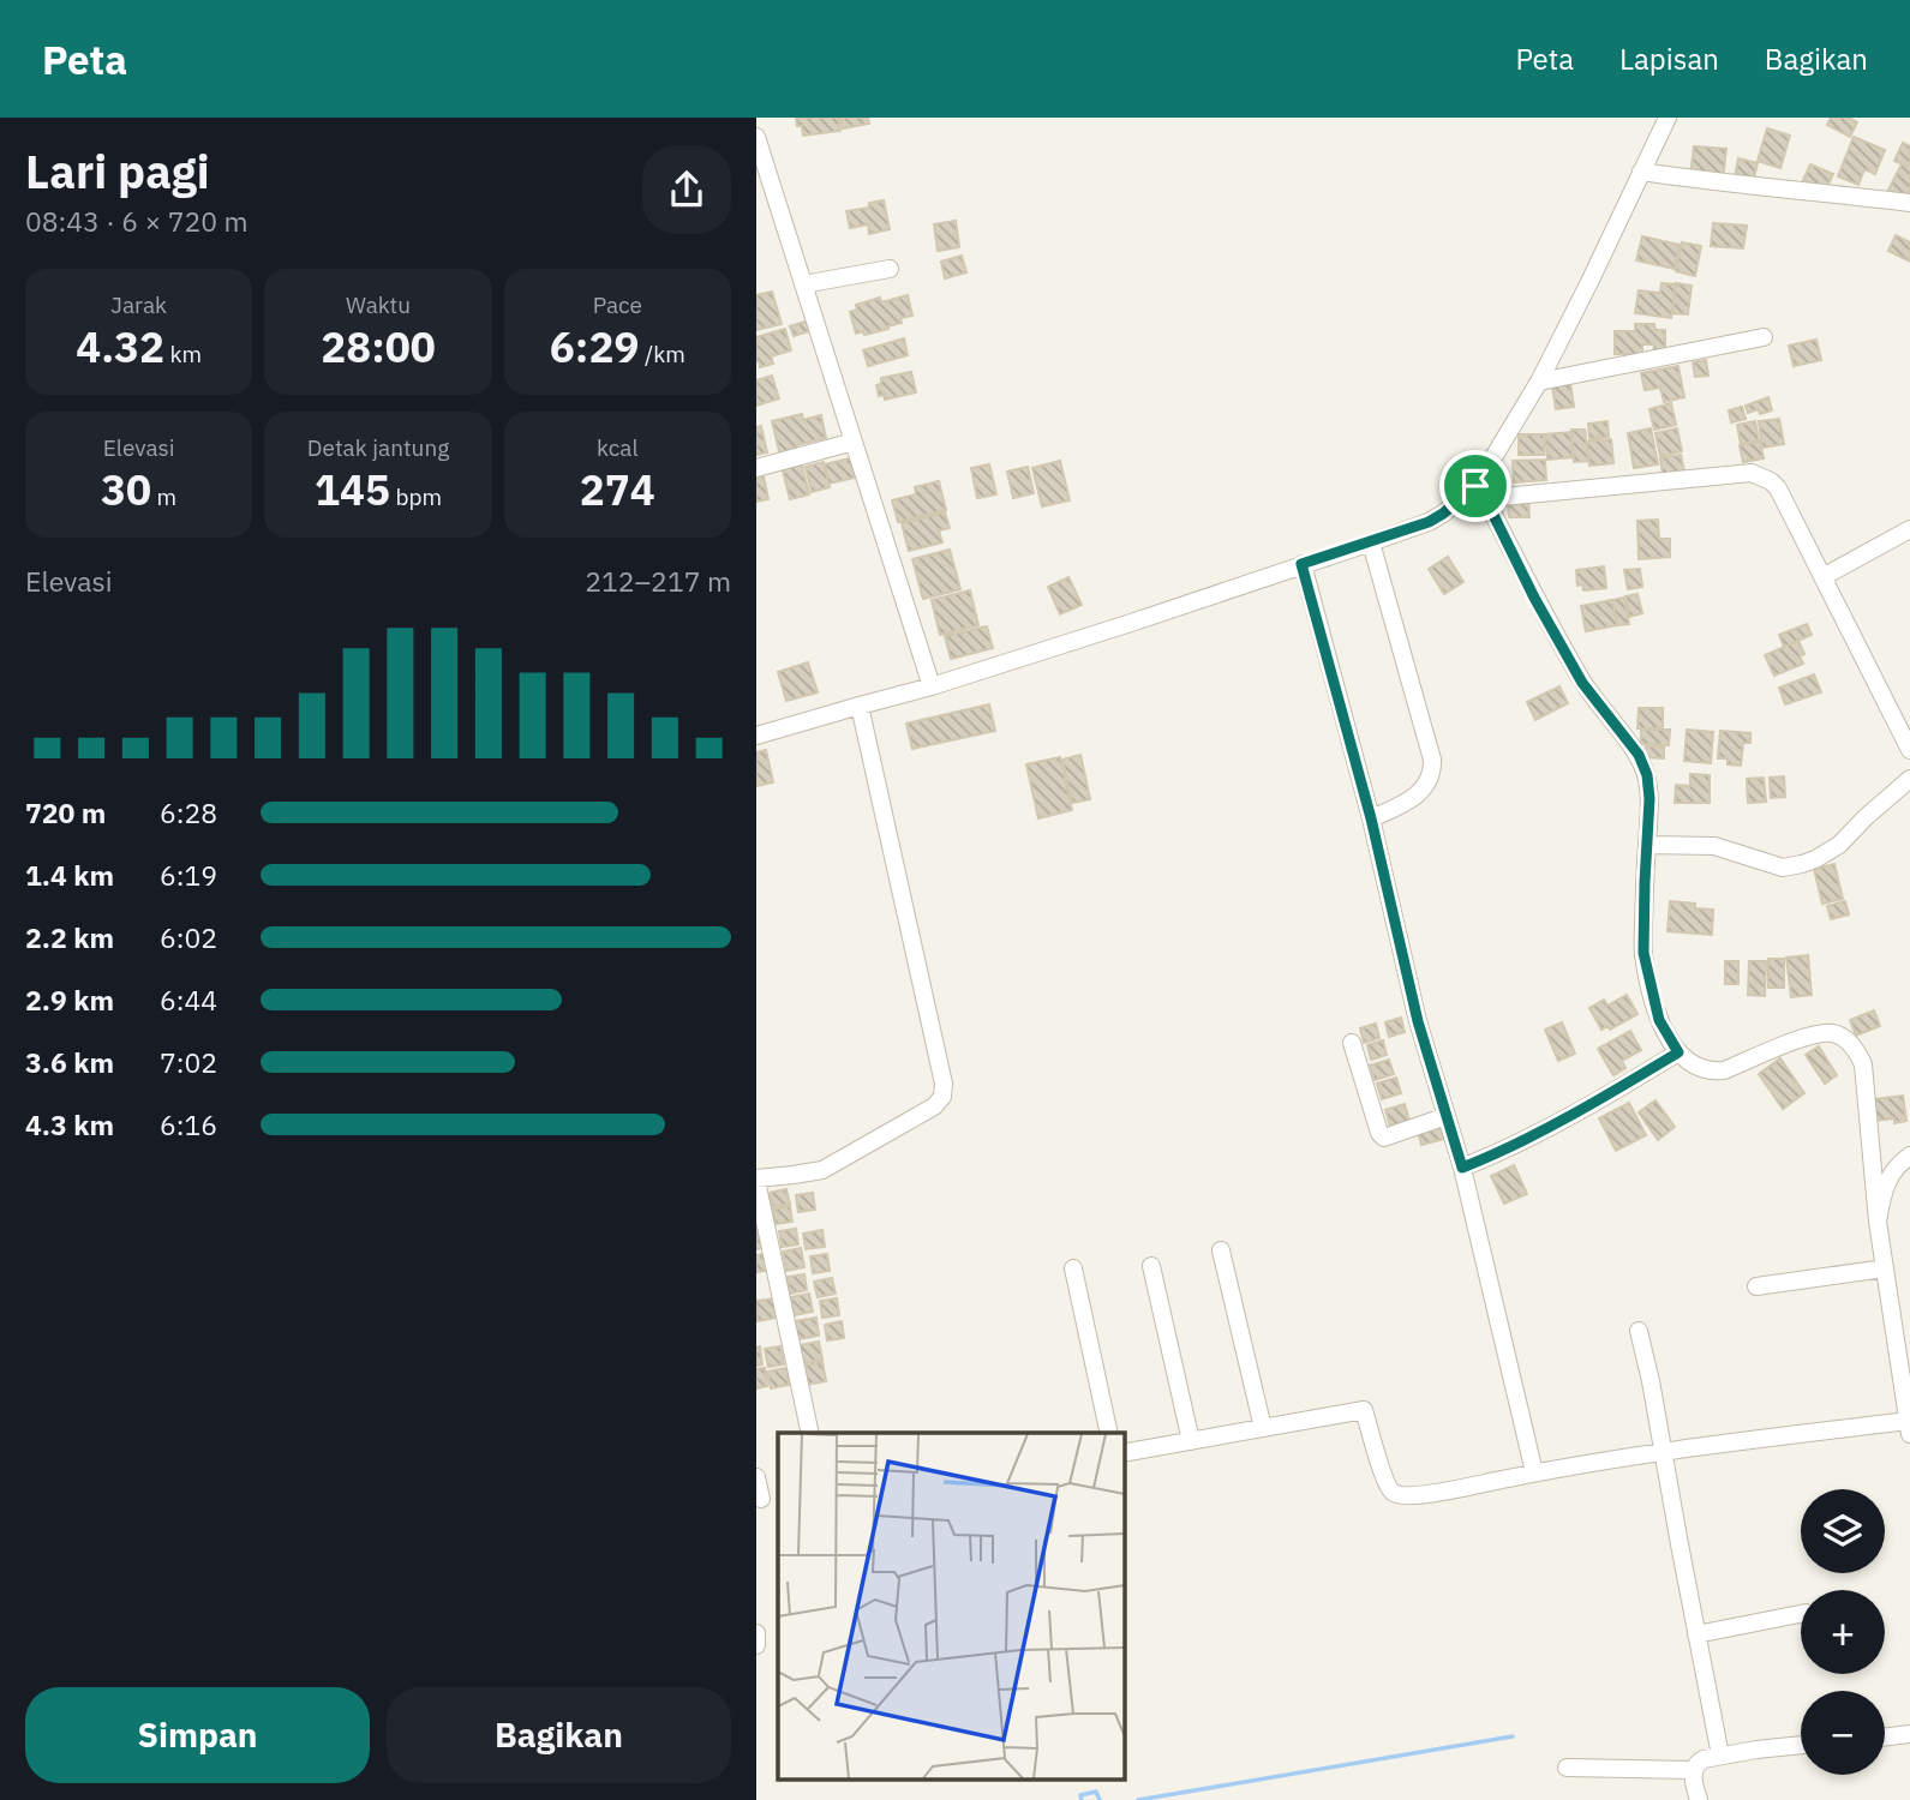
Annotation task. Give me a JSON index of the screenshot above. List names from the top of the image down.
{
  "page": {
    "header": "Peta",
    "nav": ["Peta", "Lapisan", "Bagikan"],
    "heading": ["Lari pagi", "08:43 · 6 × 720 m"],
    "stats": [
      ["Jarak", "4.32 km"],
      ["Waktu", "28:00"],
      ["Pace", "6:29 /km"],
      ["Elevasi", "30 m"],
      ["Detak jantung", "145 bpm"],
      ["kcal", "274"]
    ],
    "chart": ["Elevasi", "212–217 m"],
    "list": [
      {
        "name": "720 m",
        "note": "6:28"
      },
      {
        "name": "1.4 km",
        "note": "6:19"
      },
      {
        "name": "2.2 km",
        "note": "6:02"
      },
      {
        "name": "2.9 km",
        "note": "6:44"
      },
      {
        "name": "3.6 km",
        "note": "7:02"
      },
      {
        "name": "4.3 km",
        "note": "6:16"
      }
    ],
    "map_buttons": ["+", "−"],
    "buttons": ["Simpan", "Bagikan"]
  }
}
